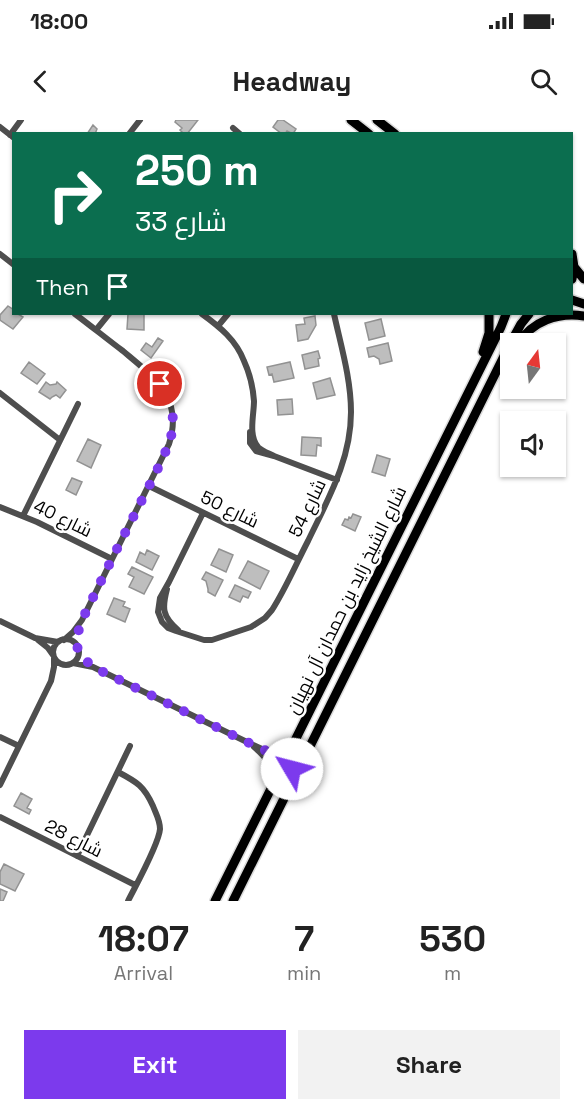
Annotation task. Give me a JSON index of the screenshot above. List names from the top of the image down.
{
  "streets": {
    "main road": ["شارع الشيخ زايد بن حمدان آل نهيان"],
    "street": [
      "شارع 54",
      "شارع 50",
      "شارع 40",
      "شارع 28"
    ]
  },
  "crossings": [
    ["شارع 54", "شارع 50"]
  ],
  "north": "top",
  "page": {
    "status": "18:00",
    "header": "Headway",
    "turn": ["250 m", "شارع 33"],
    "then": "Then",
    "eta": [
      "18:07",
      "Arrival",
      "7",
      "min",
      "530",
      "m"
    ],
    "buttons": ["Exit", "Share"]
  }
}
